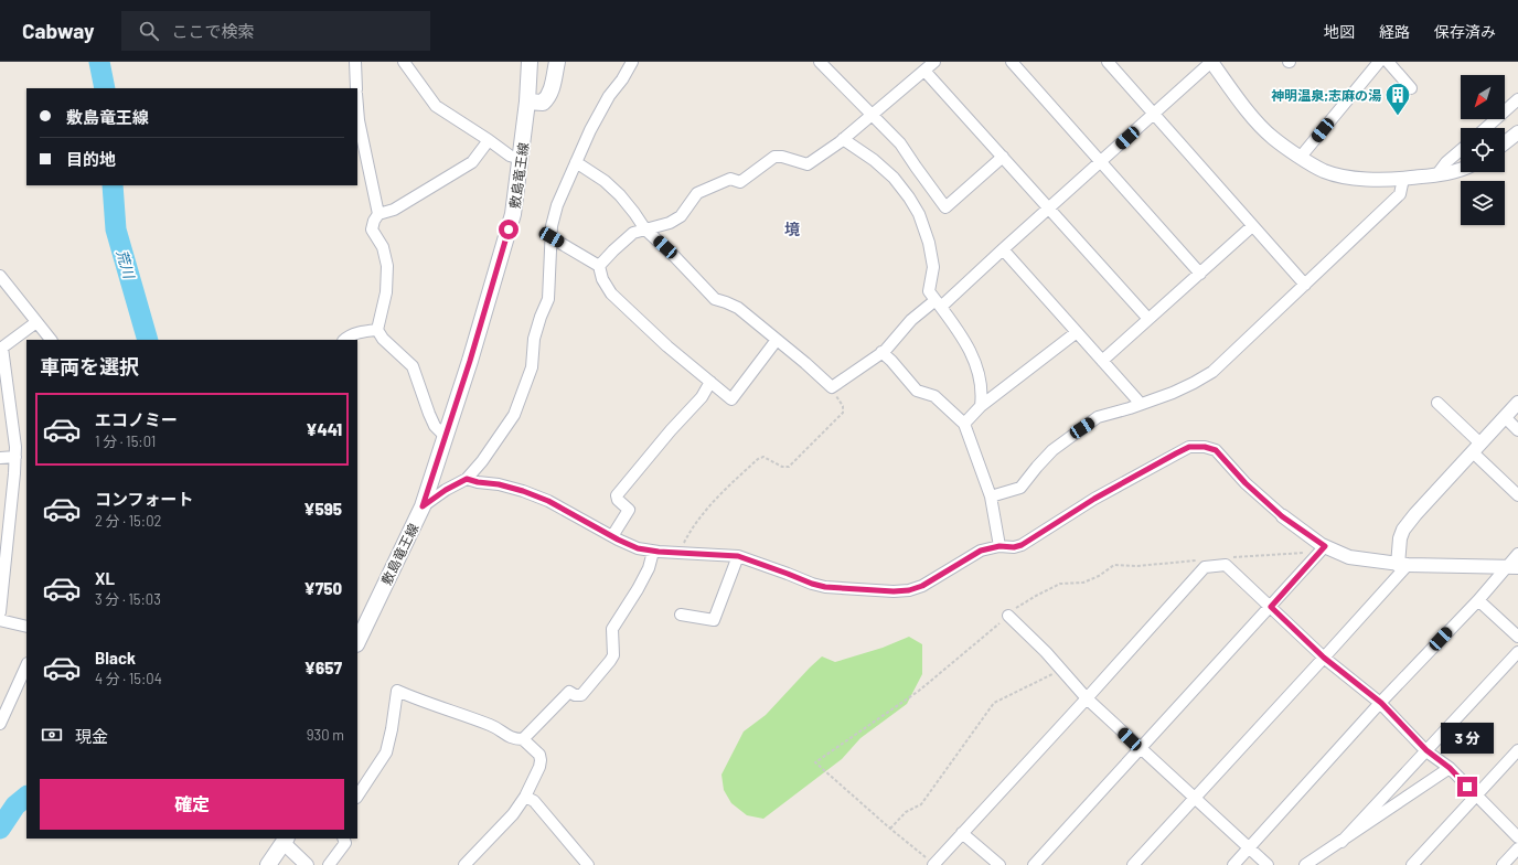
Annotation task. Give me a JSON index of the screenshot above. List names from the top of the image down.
{
  "streets": {
    "main road": ["敷島竜王線"]
  },
  "districts": ["境"],
  "water": ["荒川"],
  "places": {
    "building": ["神明温泉;志麻の湯"]
  },
  "north": "bottom left",
  "page": {
    "header": "Cabway",
    "search": "ここで検索",
    "nav": ["地図", "経路", "保存済み"],
    "banner": ["敷島竜王線", "目的地"],
    "heading": "車両を選択",
    "list": [
      {
        "name": "エコノミー",
        "note": "1 分 · 15:01",
        "value": "¥441"
      },
      {
        "name": "コンフォート",
        "note": "2 分 · 15:02",
        "value": "¥595"
      },
      {
        "name": "XL",
        "note": "3 分 · 15:03",
        "value": "¥750"
      },
      {
        "name": "Black",
        "note": "4 分 · 15:04",
        "value": "¥657"
      }
    ],
    "pay": ["現金", "930 m"],
    "bubble": "3 分",
    "buttons": "確定"
  }
}
